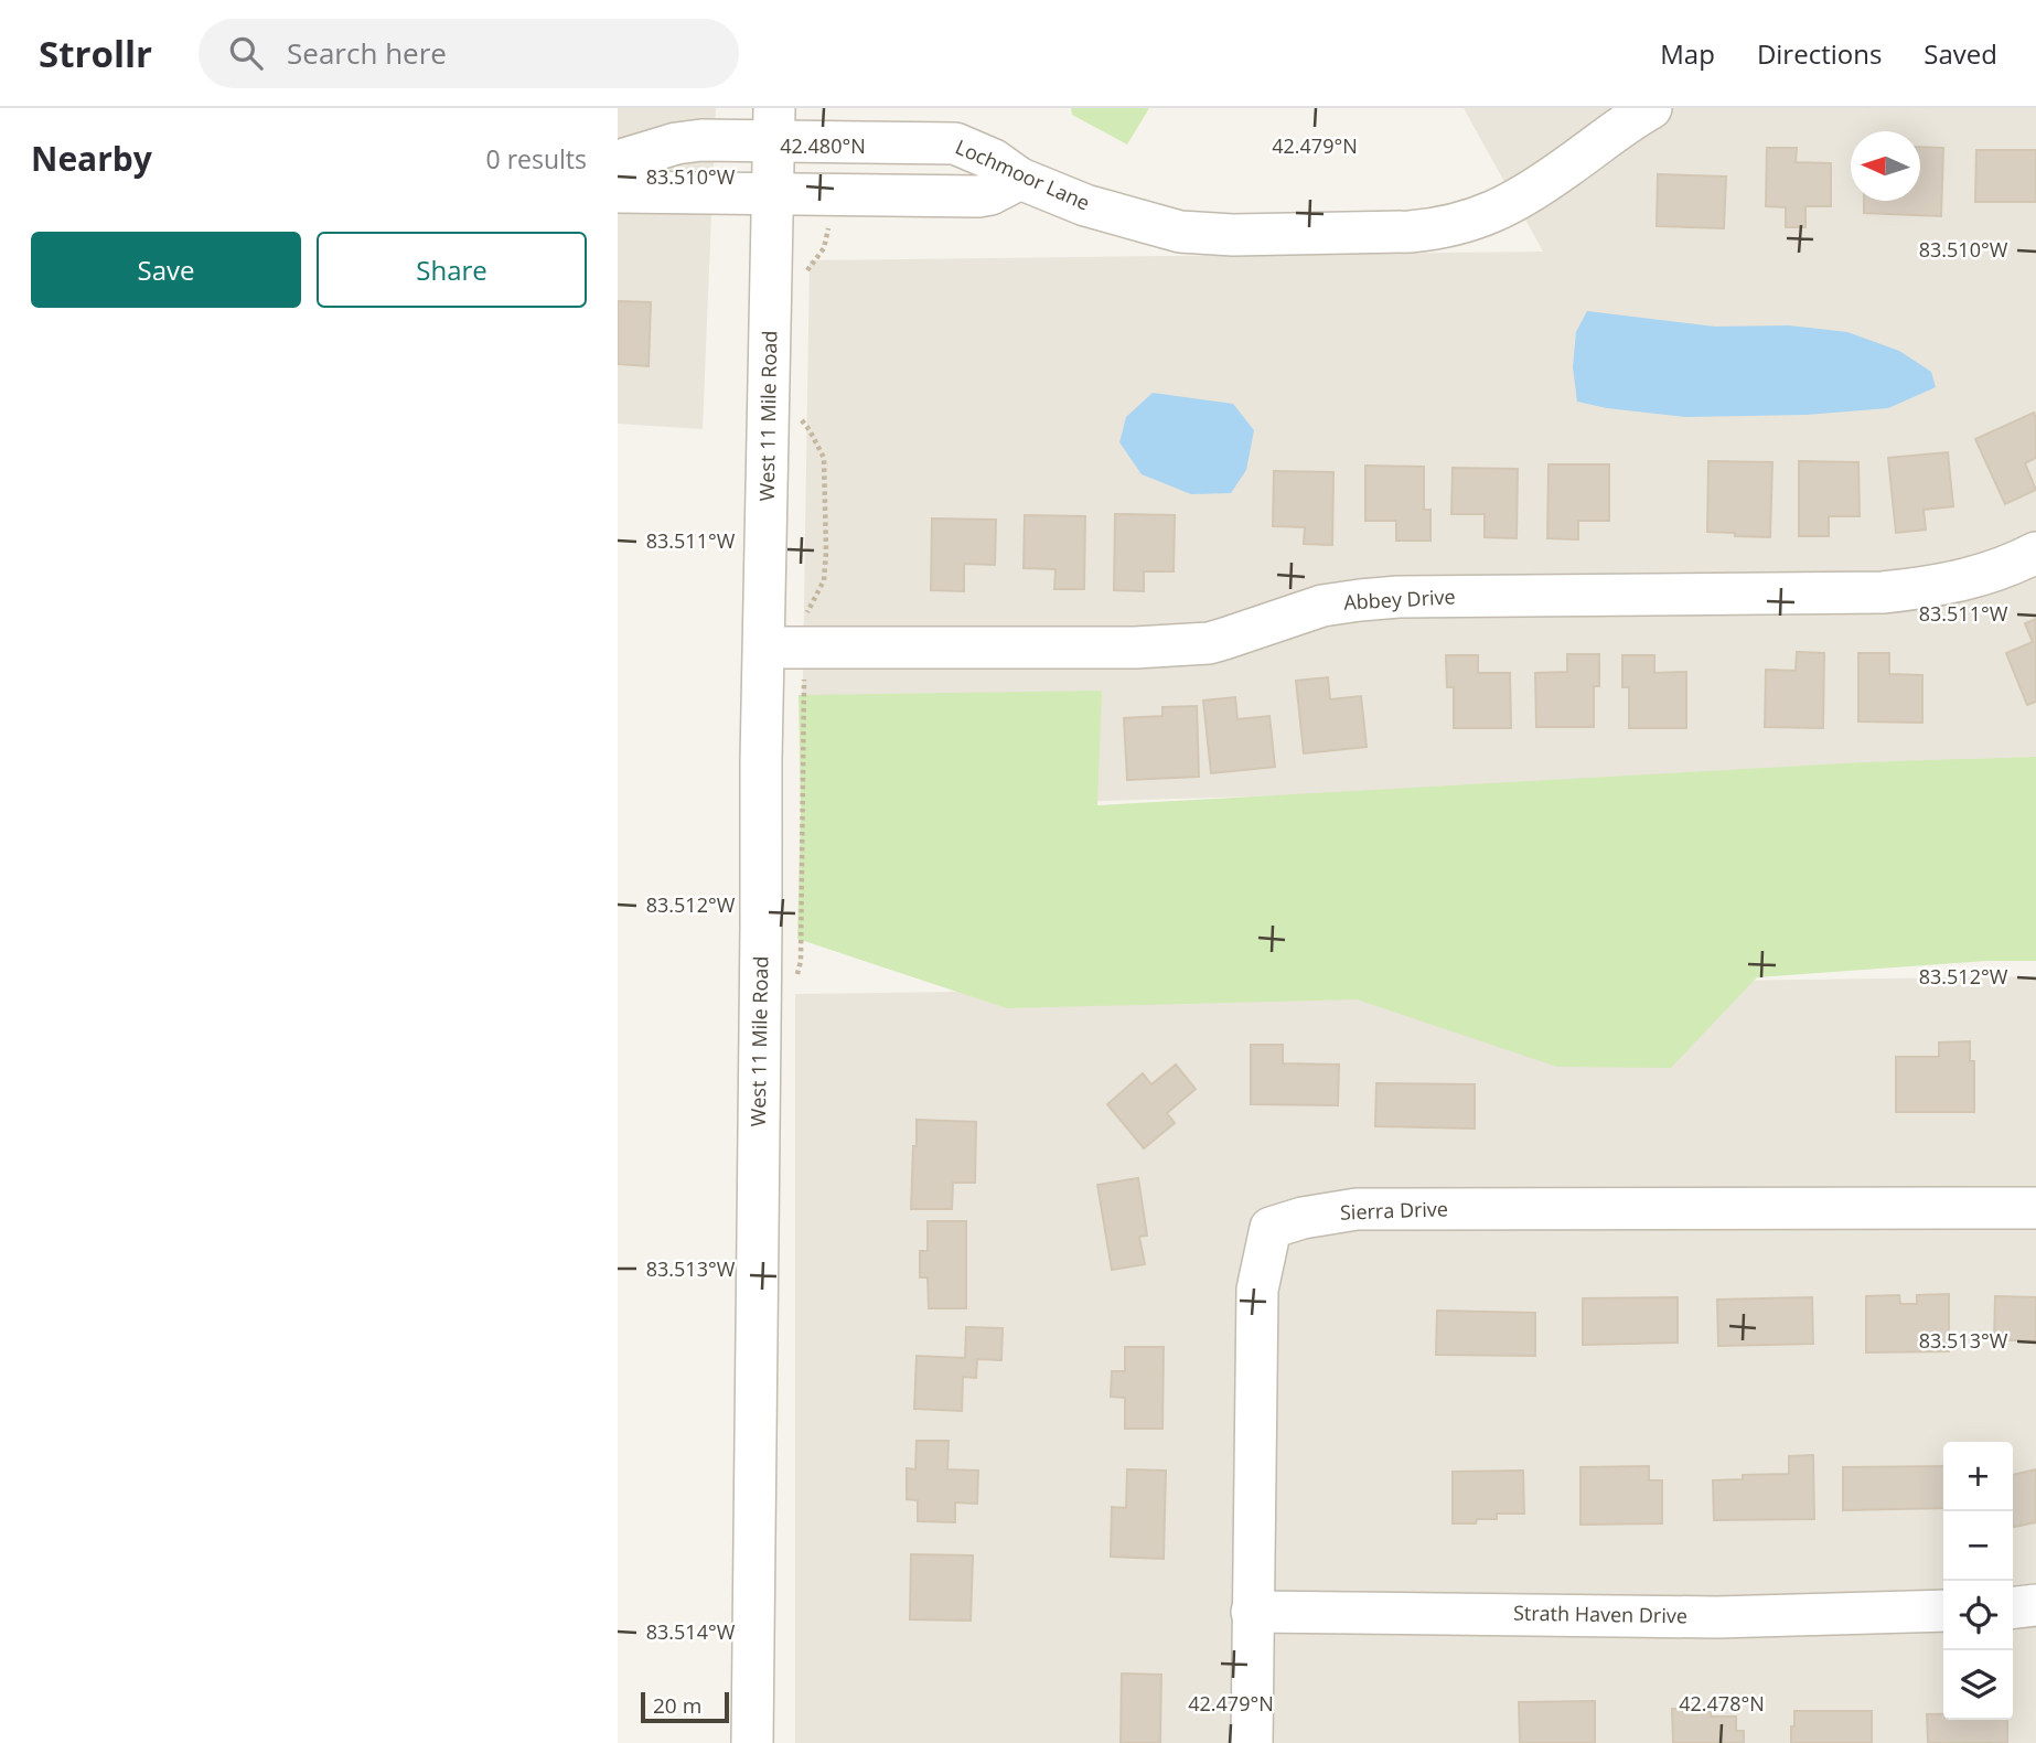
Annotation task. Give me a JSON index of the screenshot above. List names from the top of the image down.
{
  "streets": {
    "street": [
      "Lochmoor Lane",
      "West 11 Mile Road",
      "Abbey Drive",
      "Sierra Drive",
      "Strath Haven Drive"
    ]
  },
  "crossings": [
    ["Lochmoor Lane", "West 11 Mile Road"],
    ["West 11 Mile Road", "Abbey Drive"],
    ["Sierra Drive", "Strath Haven Drive"]
  ],
  "scale_bar": "20 m",
  "north": "left",
  "page": {
    "header": "Strollr",
    "search": "Search here",
    "nav": ["Map", "Directions", "Saved"],
    "heading": ["Nearby", "0 results"],
    "buttons": ["Save", "Share"],
    "map_buttons": ["+", "−"],
    "scale": "20 m"
  },
  "coordinates": [
    "42.480°N",
    "42.479°N",
    "83.510°W",
    "83.511°W",
    "83.512°W",
    "83.513°W",
    "83.514°W",
    "42.478°N"
  ]
}
